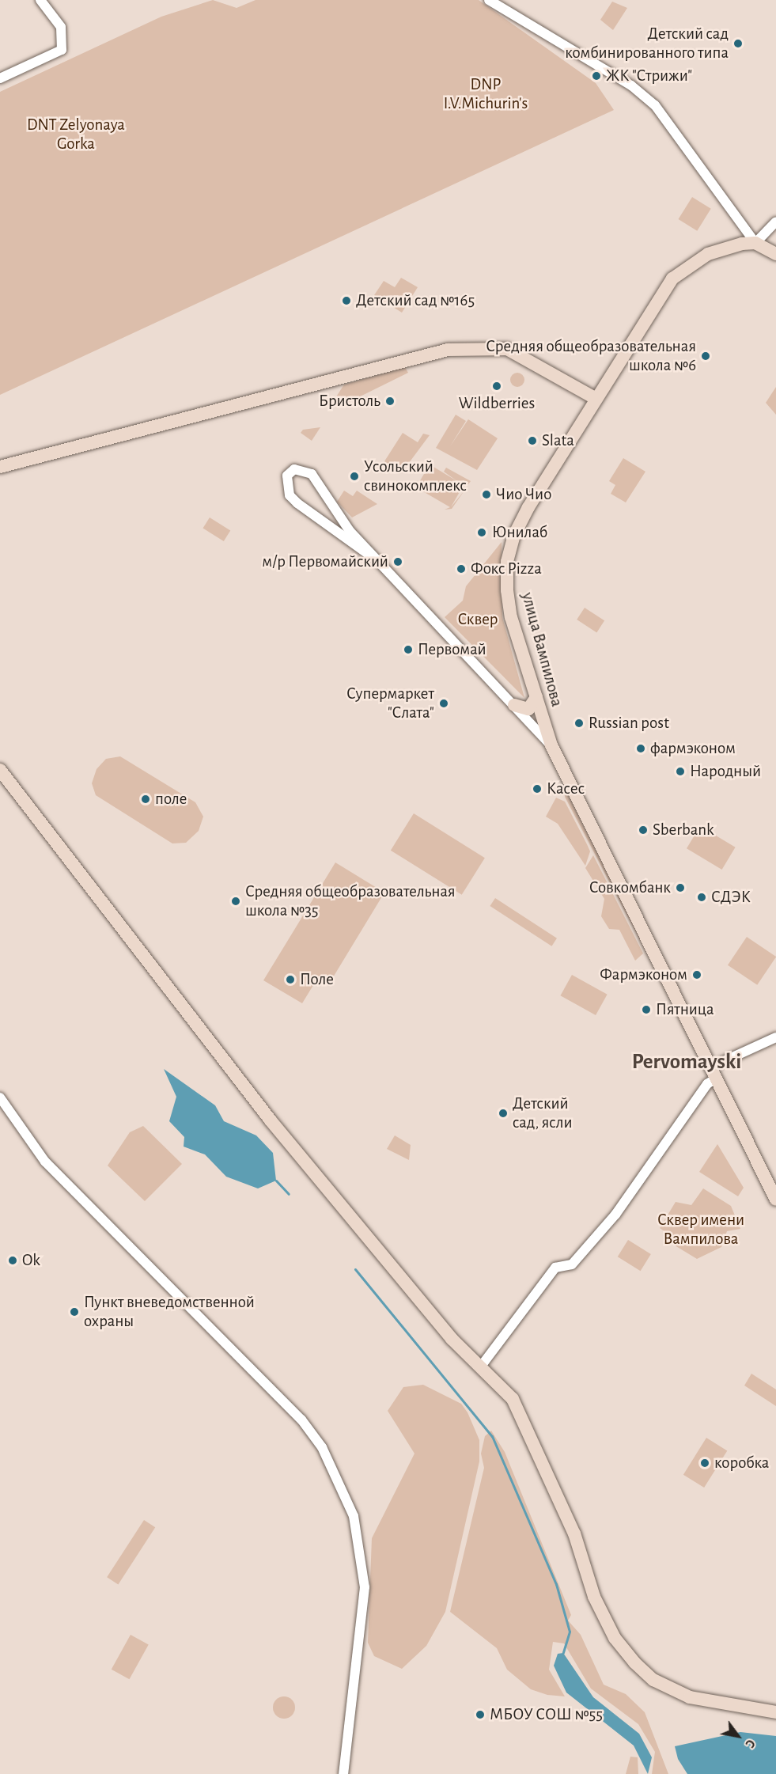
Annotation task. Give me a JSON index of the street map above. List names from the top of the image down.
{
  "streets": {
    "street": ["улица Вампилова"]
  },
  "districts": ["Pervomayski"],
  "parks": [
    "DNP I.V.Michurin's",
    "DNT Zelyonaya Gorka",
    "Сквер",
    "Сквер имени Вампилова"
  ],
  "places": [
    "Детский сад комбинированного типа",
    "ЖК \"Стрижи\"",
    "Детский сад №165",
    "Средняя общеобразовательная школа №6",
    "Wildberries",
    "Бристоль",
    "Slata",
    "Усольский свинокомплекс",
    "Чио Чио",
    "Юнилаб",
    "м/р Первомайский",
    "Фокс Pizza",
    "Первомай",
    "Супермаркет \"Слата\"",
    "Russian post",
    "фармэконом",
    "Народный",
    "Касес",
    "поле",
    "Sberbank",
    "Совкомбанк",
    "СДЭК",
    "Средняя общеобразовательная школа №35",
    "Фармэконом",
    "Поле",
    "Пятница",
    "Детский сад, ясли",
    "Ok",
    "Пункт вневедомственной охраны",
    "коробка",
    "МБОУ СОШ №55"
  ],
  "north": "bottom right"
}
